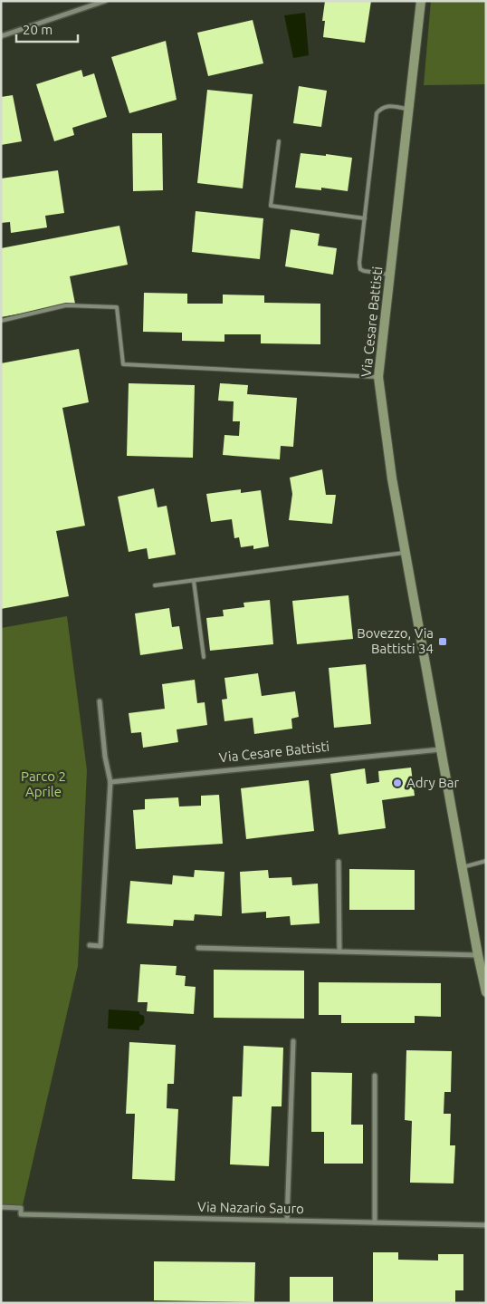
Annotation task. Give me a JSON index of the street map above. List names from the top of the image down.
{
  "streets": {
    "street": ["Via Cesare Battisti", "Via Nazario Sauro"]
  },
  "parks": ["Parco 2 Aprile"],
  "places": {
    "transit": ["Bovezzo, Via Battisti 34"],
    "other": ["Adry Bar"]
  },
  "scale_bar": "20 m"
}
